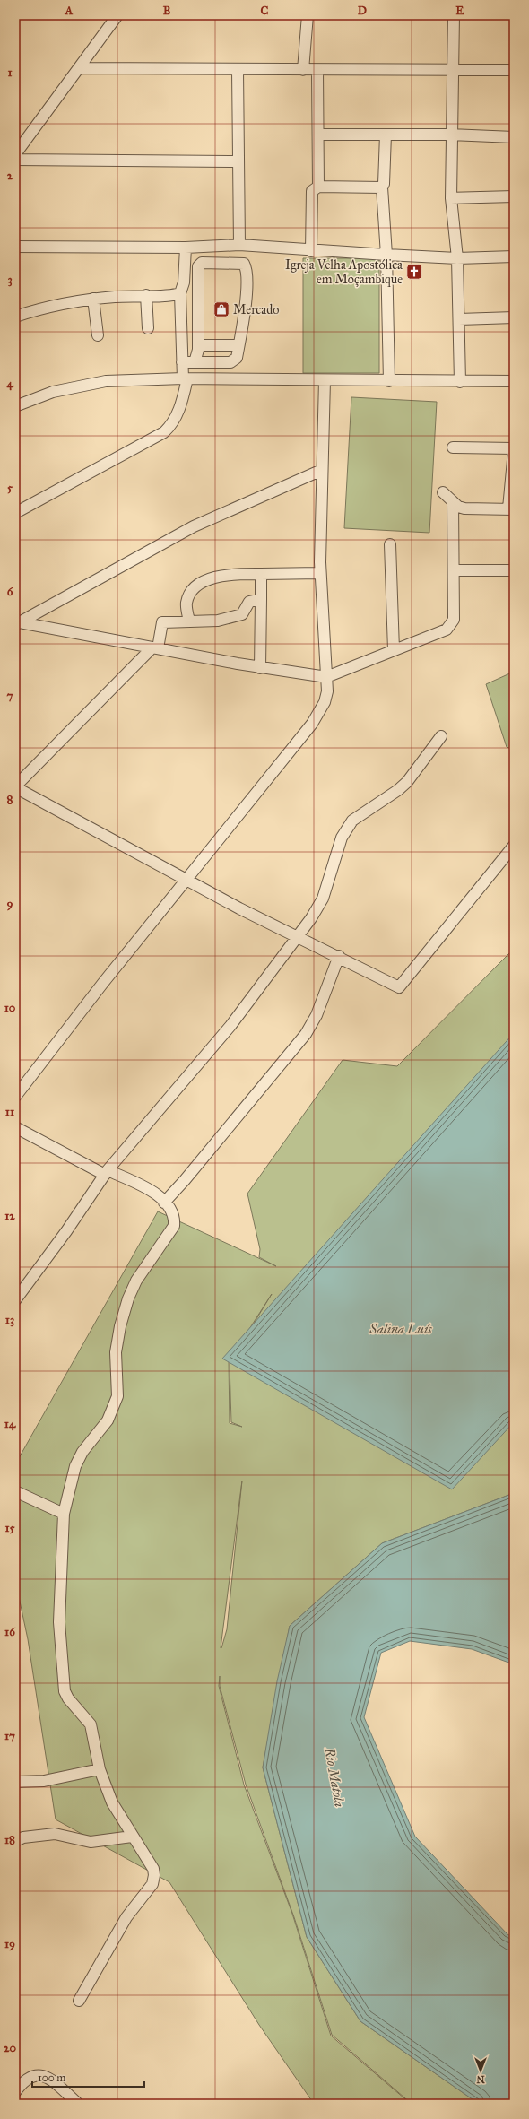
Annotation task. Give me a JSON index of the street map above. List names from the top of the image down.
{
  "water": ["Salina Luís", "Rio Matola"],
  "places": {
    "church": ["Igreja Velha Apostólica em Moçambique"],
    "shop": ["Mercado"]
  },
  "scale_bar": "100 m",
  "north": "bottom",
  "grid": {
    "columns": [
      "A",
      "B",
      "C",
      "D",
      "E"
    ],
    "rows": [
      "1",
      "2",
      "3",
      "4",
      "5",
      "6",
      "7",
      "8",
      "9",
      "10",
      "11",
      "12",
      "13",
      "14",
      "15",
      "16",
      "17",
      "18",
      "19",
      "20"
    ]
  }
}
